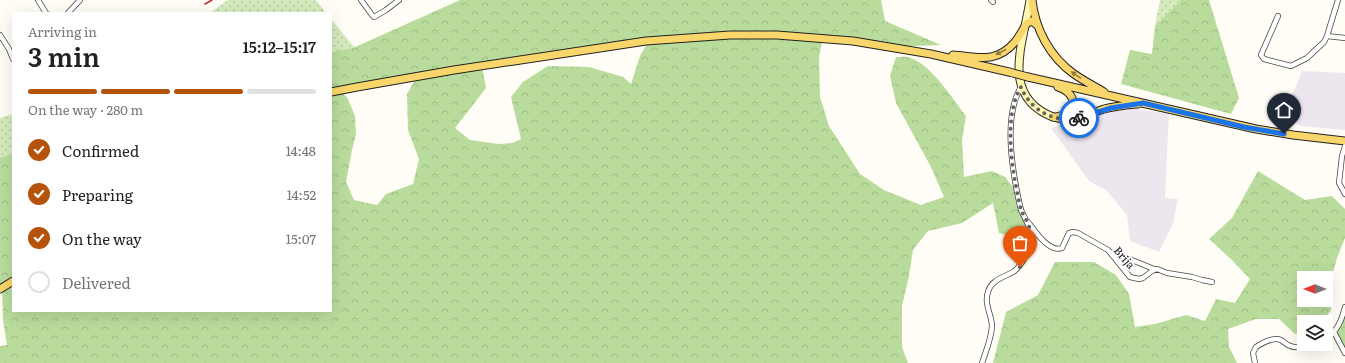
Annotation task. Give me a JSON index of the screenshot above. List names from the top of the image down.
{
  "streets": {
    "street": ["Brija"]
  },
  "north": "left",
  "page": {
    "heading": ["3 min", "Arriving in", "15:12–15:17"],
    "bar": "On the way · 280 m",
    "list": [
      ["Confirmed", "14:48"],
      ["Preparing", "14:52"],
      ["On the way", "15:07"],
      "Delivered"
    ]
  }
}
